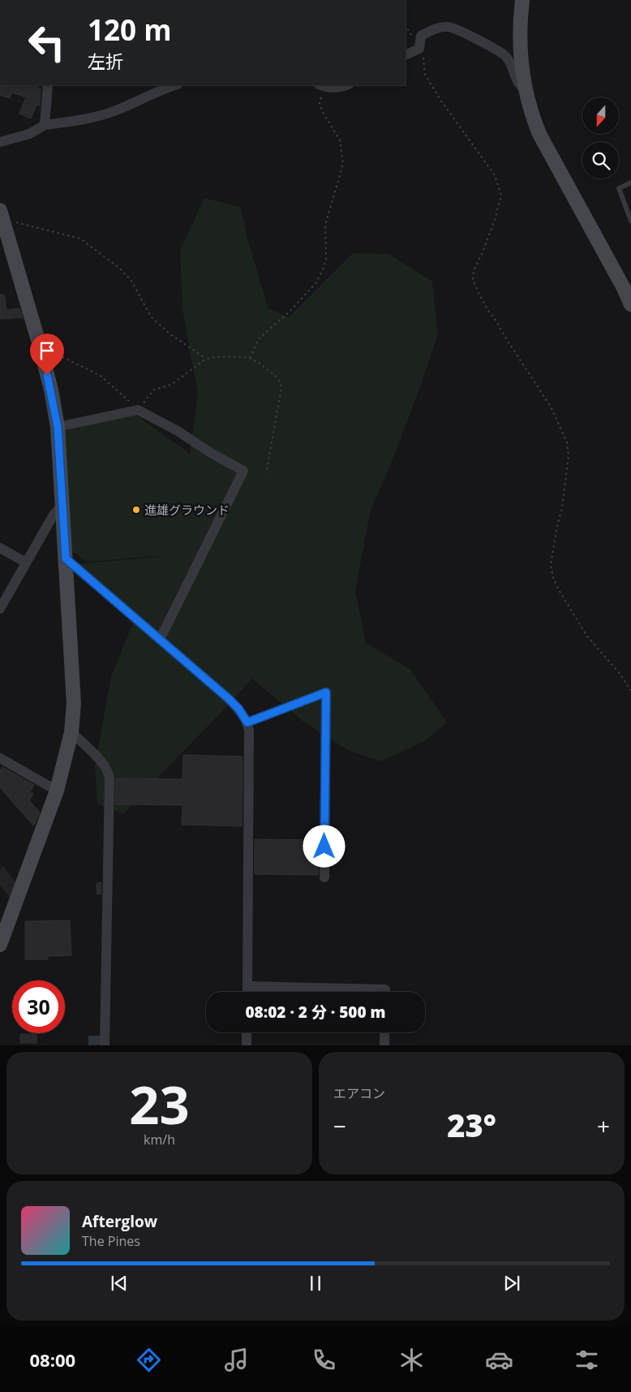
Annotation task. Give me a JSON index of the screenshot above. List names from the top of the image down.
{
  "places": ["進雄グラウンド"],
  "north": "bottom",
  "page": {
    "turn": ["120 m", "左折"],
    "limit": "30",
    "trip": "08:02 · 2 分 · 500 m",
    "tile": [
      ["23", "km/h"],
      "エアコン"
    ],
    "heat": ["−", "23°", "+"],
    "song": ["Afterglow", "The Pines"],
    "tabs": "08:00"
  }
}
